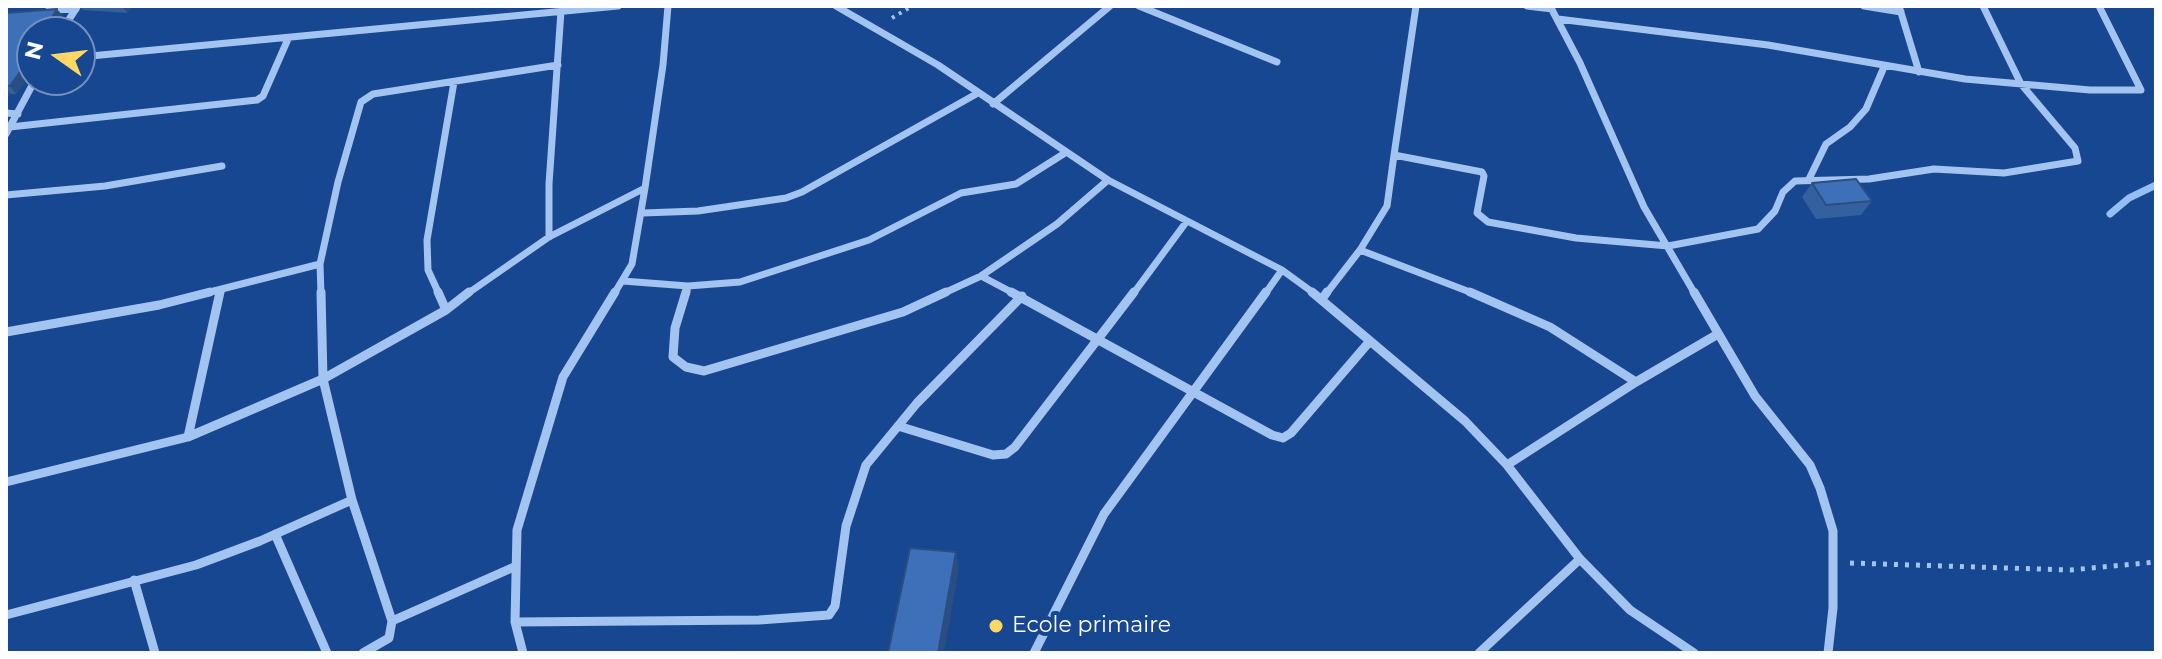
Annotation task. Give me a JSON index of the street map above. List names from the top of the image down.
{
  "places": ["Ecole primaire"],
  "north": "left"
}
